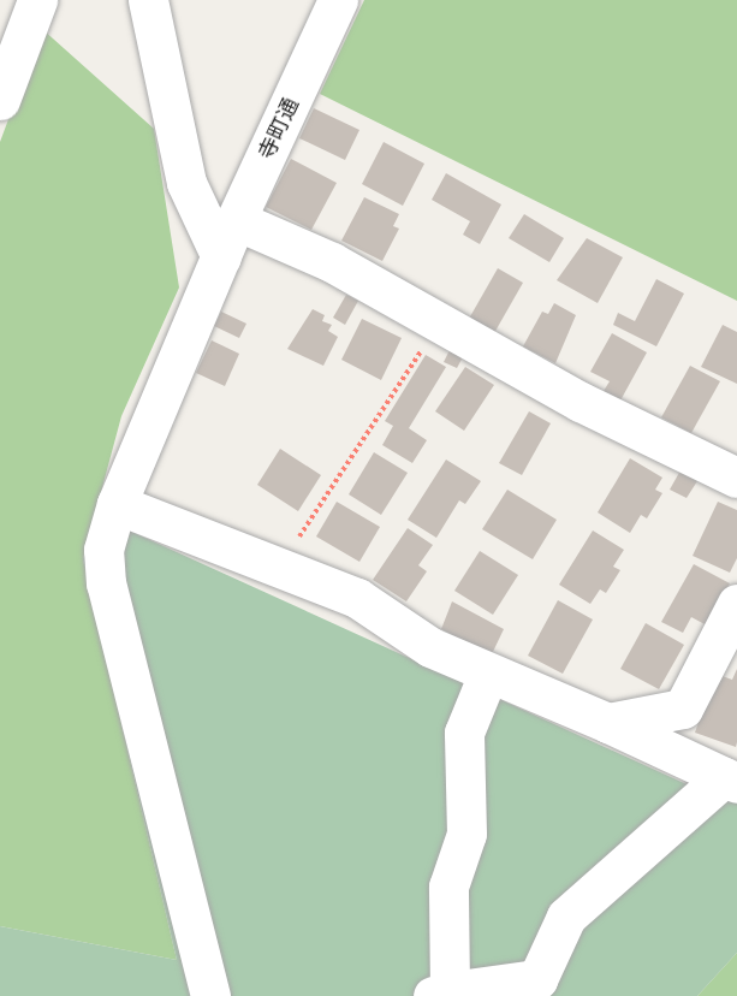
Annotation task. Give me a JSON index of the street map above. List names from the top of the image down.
{
  "streets": {
    "street": ["寺町通"]
  }
}
